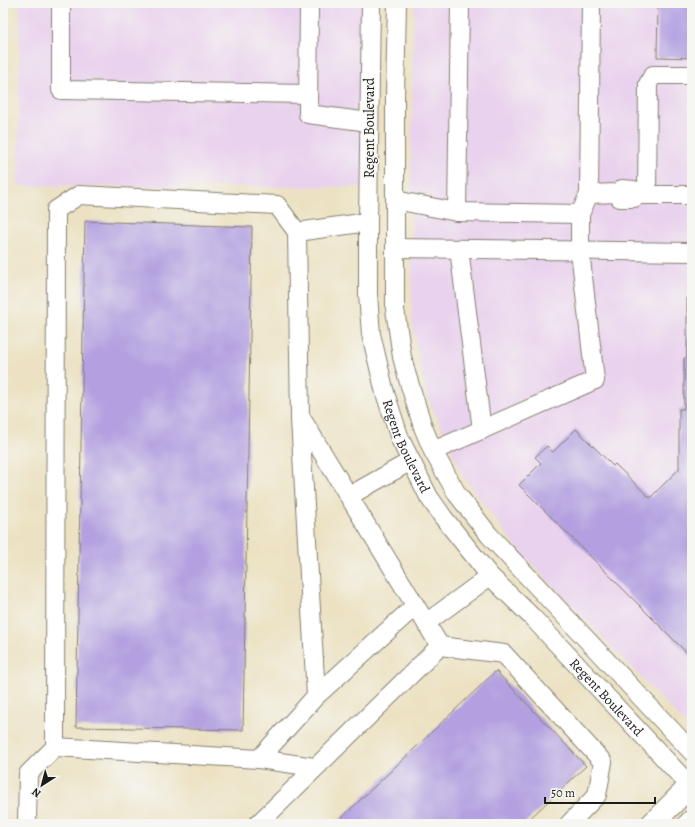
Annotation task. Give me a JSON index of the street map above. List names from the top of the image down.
{
  "streets": {
    "street": ["Regent Boulevard"]
  },
  "scale_bar": "50 m",
  "north": "bottom left"
}
